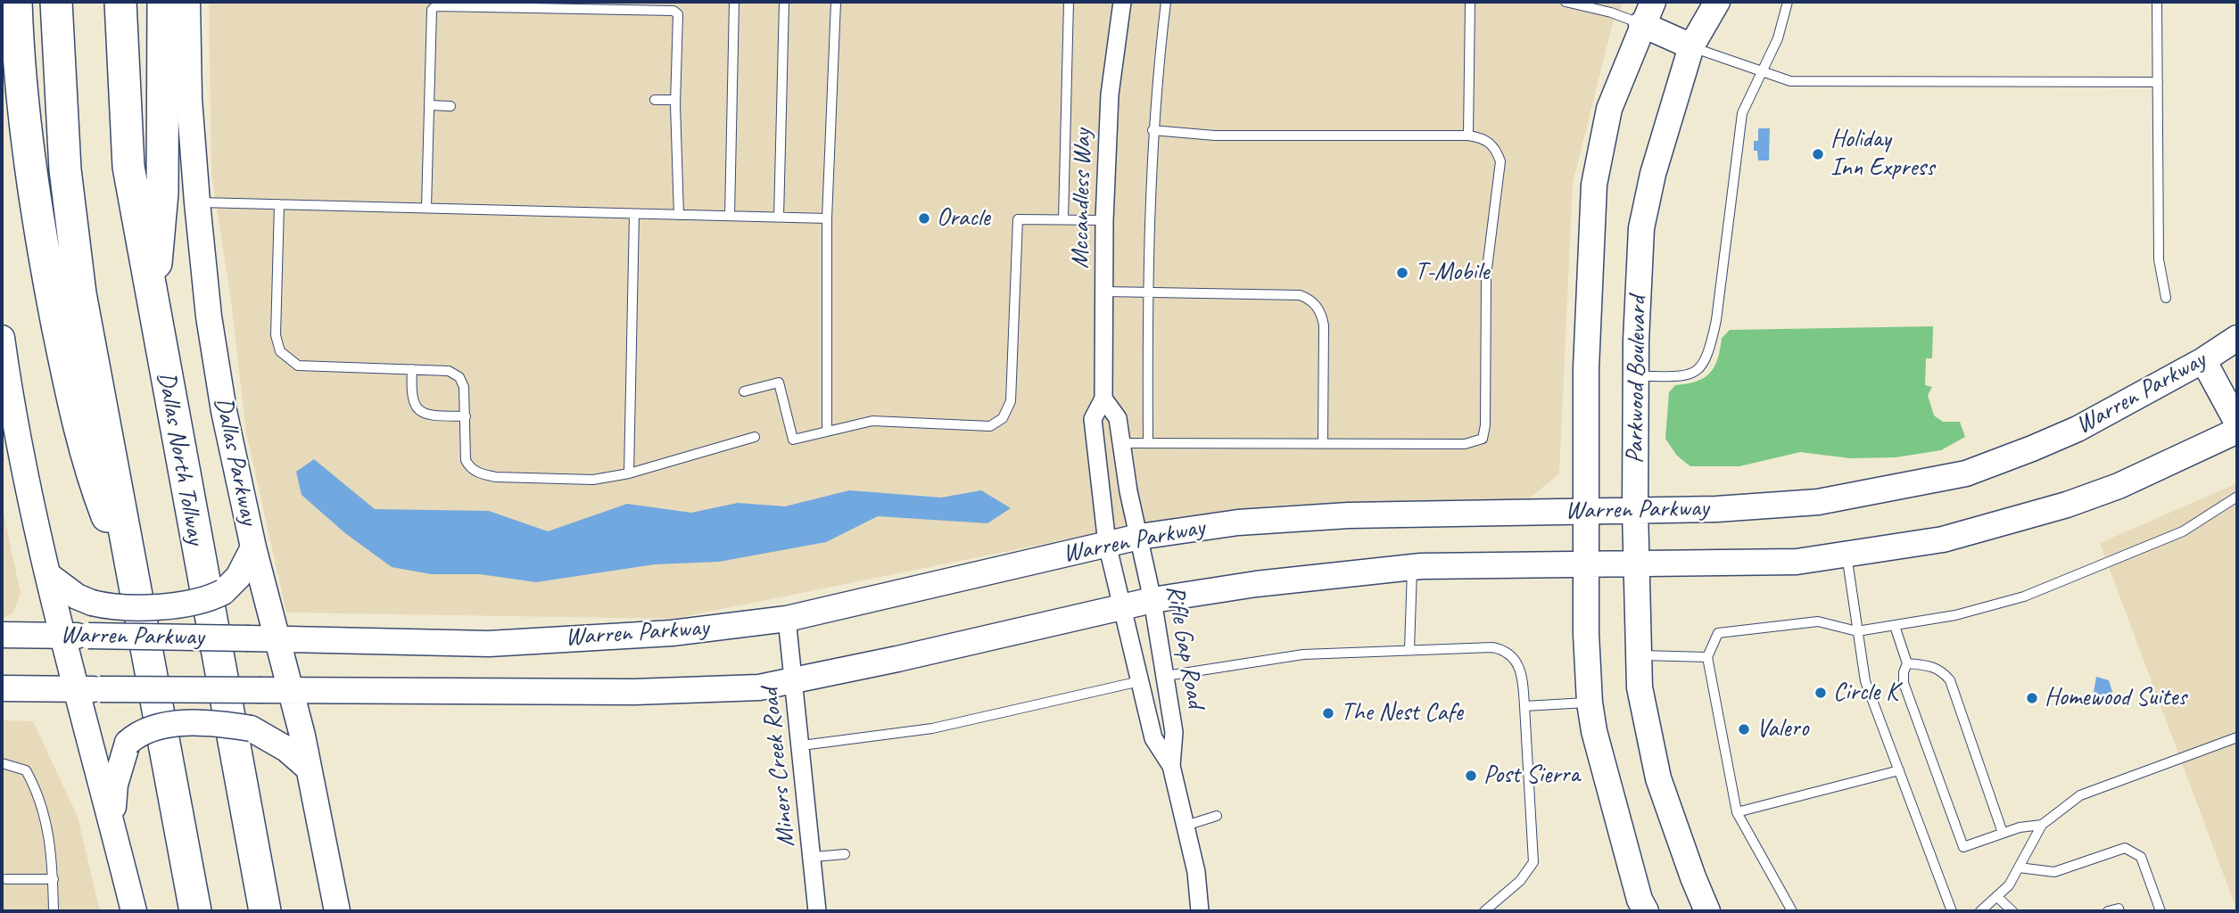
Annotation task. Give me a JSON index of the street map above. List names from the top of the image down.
{
  "streets": {
    "highway": ["Dallas North Tollway"],
    "main road": ["Parkwood Boulevard", "Warren Parkway", "Dallas Parkway"],
    "street": ["Mccandless Way", "Rifle Gap Road", "Miners Creek Road"]
  },
  "crossings": [
    ["Mccandless Way", "Warren Parkway"],
    ["Mccandless Way", "Rifle Gap Road"],
    ["Parkwood Boulevard", "Warren Parkway"],
    ["Warren Parkway", "Dallas Parkway"],
    ["Warren Parkway", "Rifle Gap Road"],
    ["Warren Parkway", "Miners Creek Road"]
  ],
  "places": [
    "Holiday Inn Express",
    "Oracle",
    "T-Mobile",
    "Circle K",
    "Homewood Suites",
    "The Nest Cafe",
    "Valero",
    "Post Sierra"
  ]
}
